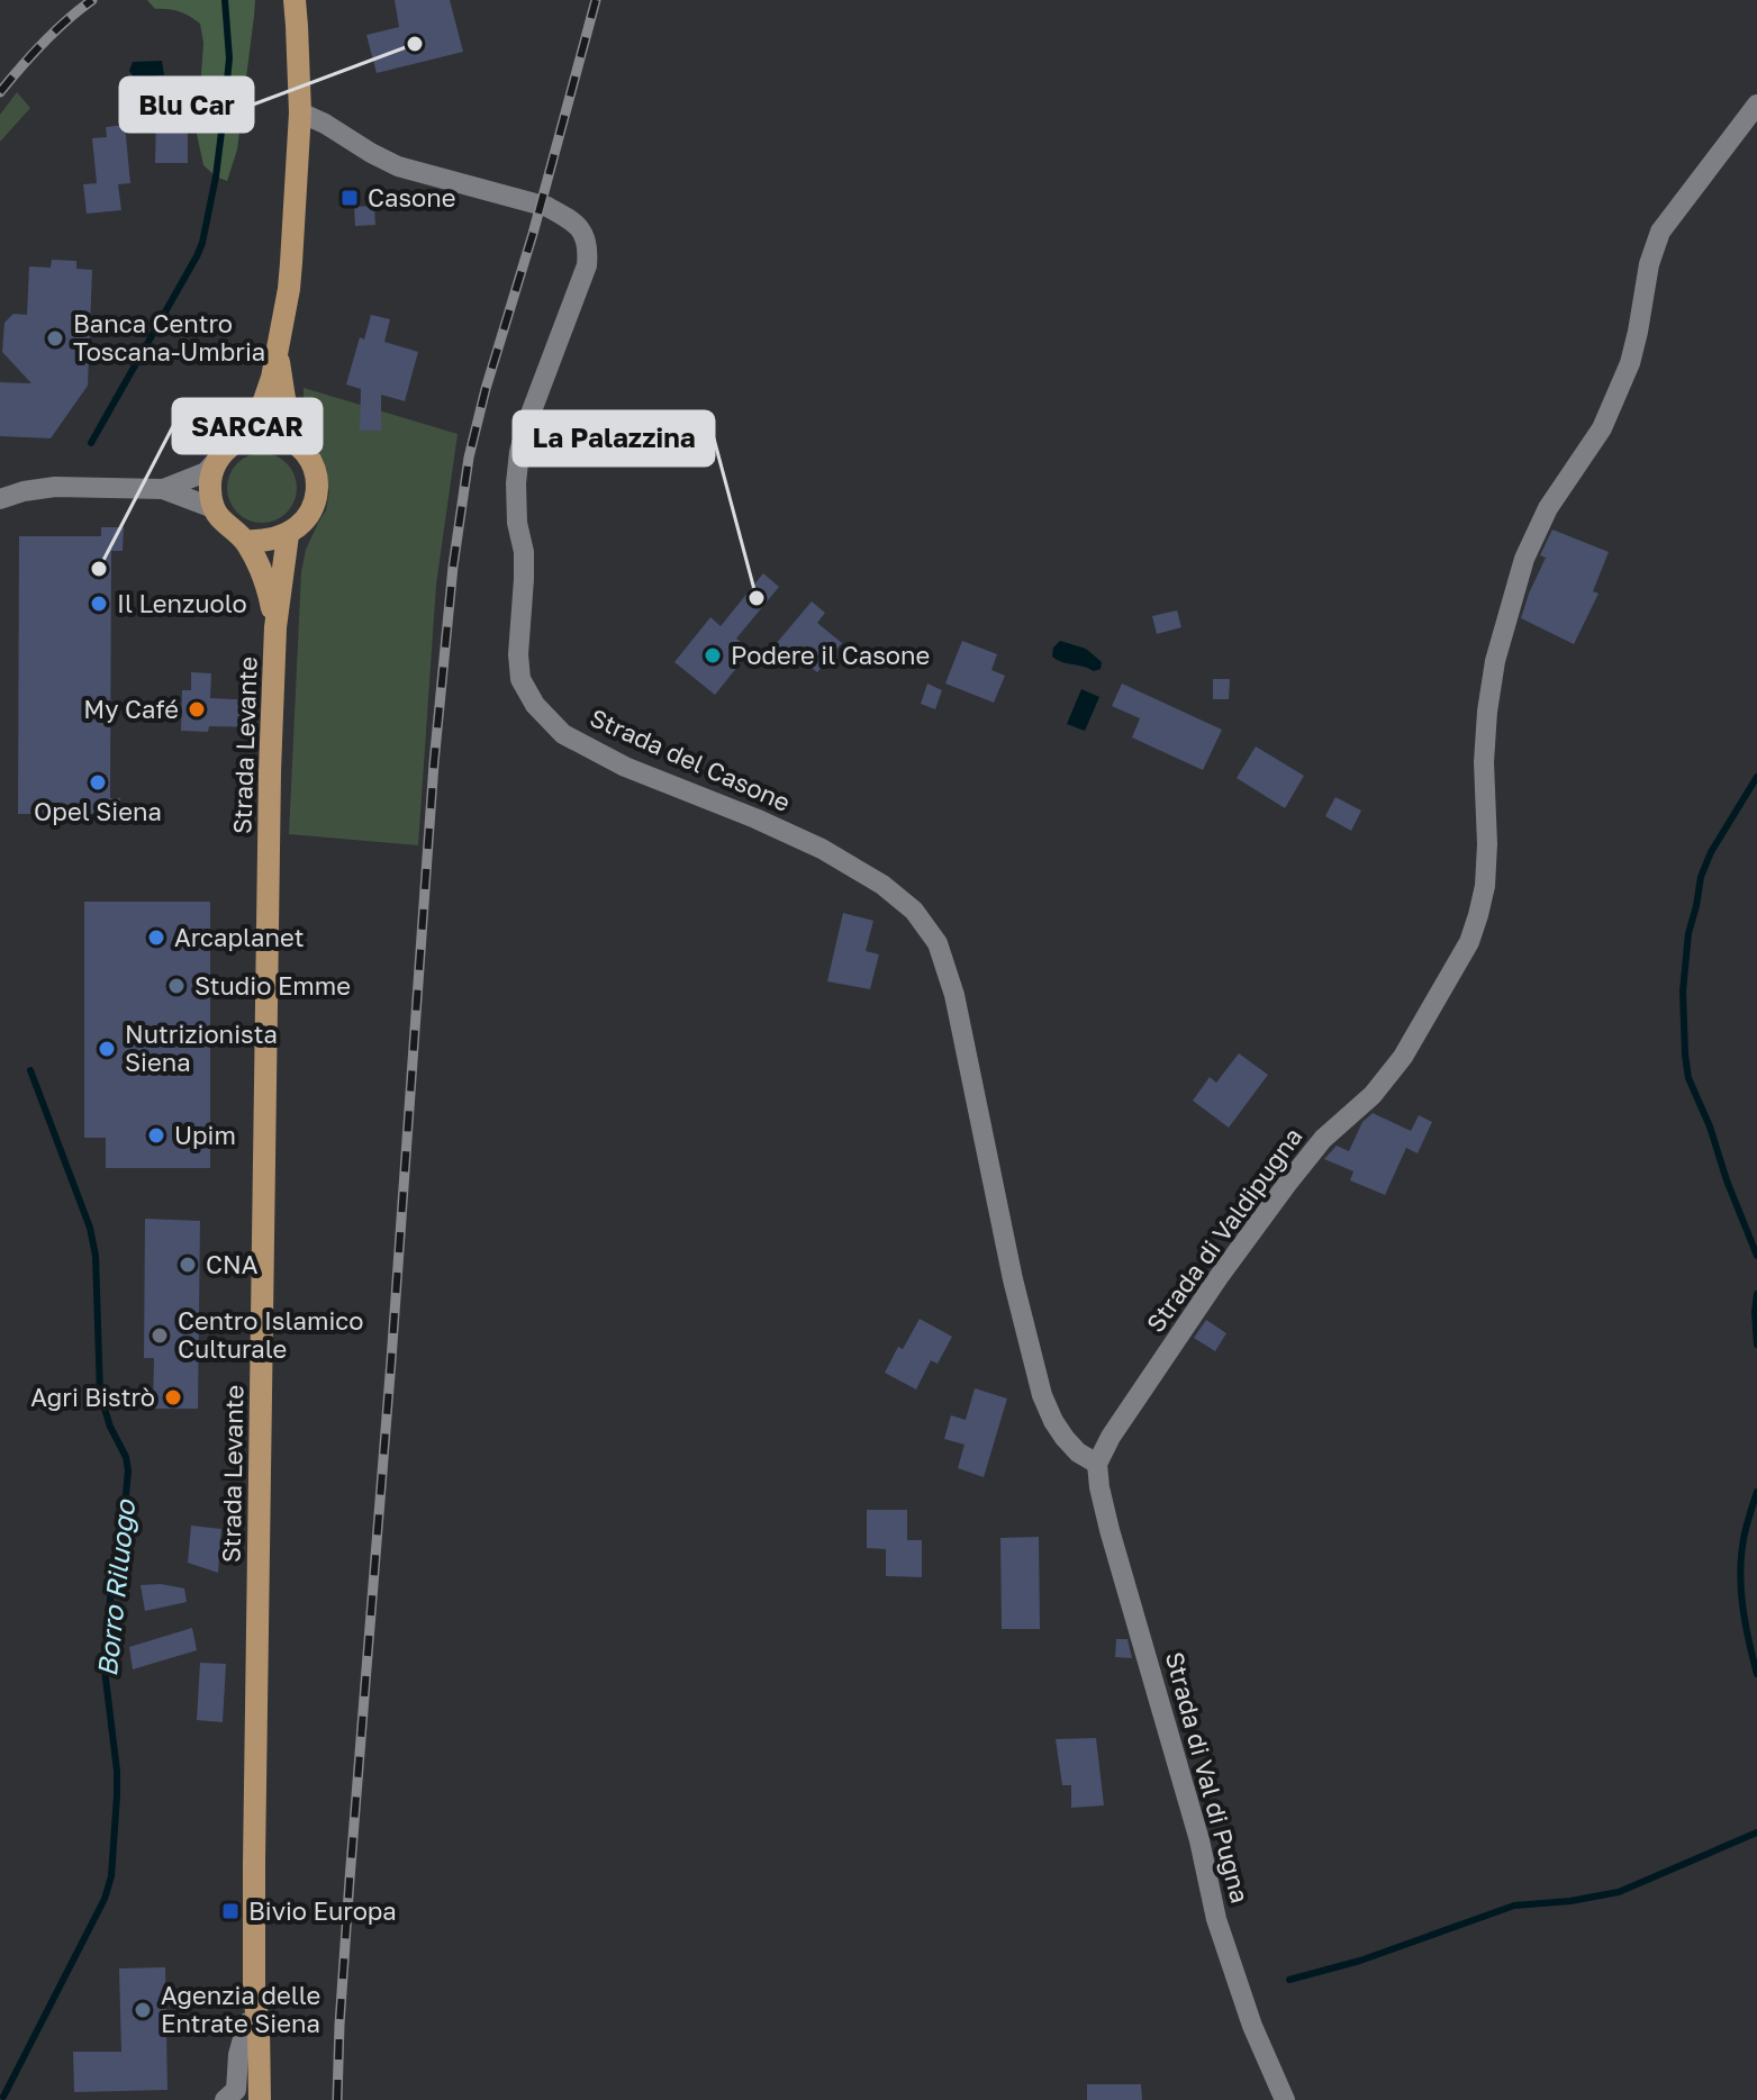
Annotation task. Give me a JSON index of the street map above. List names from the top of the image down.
{
  "streets": {
    "main road": ["Strada Levante"],
    "street": ["Strada del Casone", "Strada di Valdipugna", "Strada di Val di Pugna"]
  },
  "crossings": [
    ["Strada del Casone", "Strada di Valdipugna"],
    ["Strada del Casone", "Strada di Val di Pugna"],
    ["Strada di Valdipugna", "Strada di Val di Pugna"]
  ],
  "water": ["Borro Riluogo"],
  "places": {
    "other": [
      "Blu Car",
      "Banca Centro Toscana-Umbria",
      "SARCAR",
      "La Palazzina",
      "Il Lenzuolo",
      "Podere il Casone",
      "My Café",
      "Opel Siena",
      "Arcaplanet",
      "Studio Emme",
      "Nutrizionista Siena",
      "Upim",
      "CNA",
      "Centro Islamico Culturale",
      "Agri Bistrò",
      "Agenzia delle Entrate Siena"
    ],
    "transit": ["Casone", "Bivio Europa"]
  }
}
